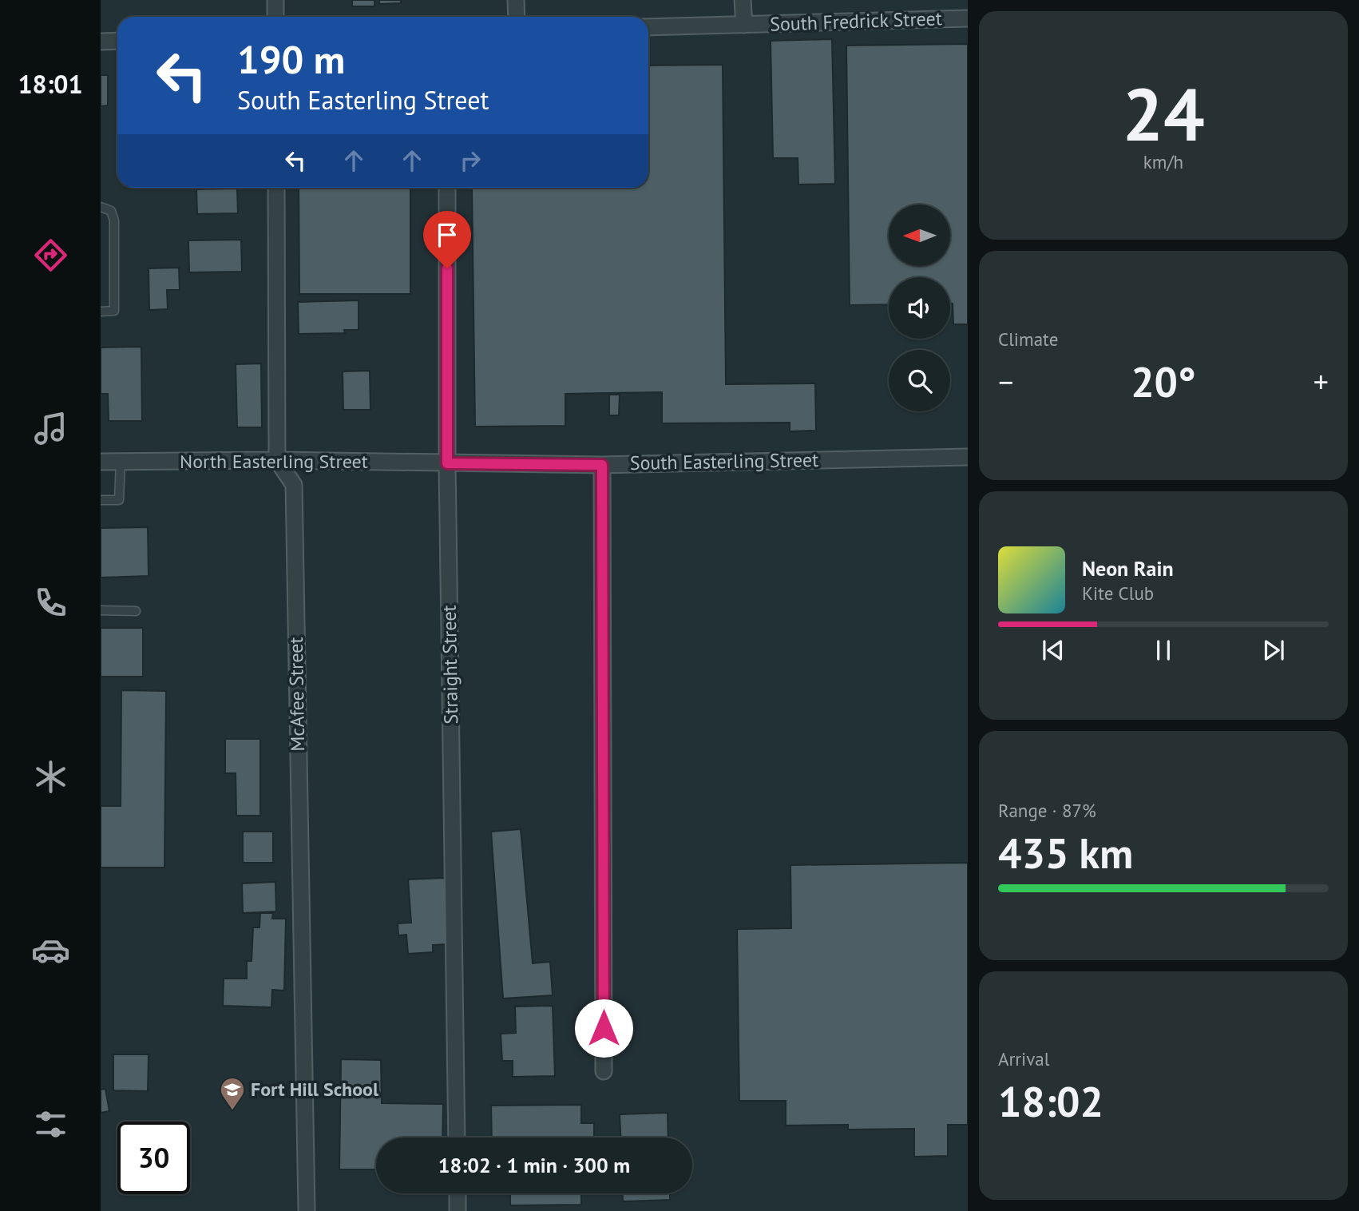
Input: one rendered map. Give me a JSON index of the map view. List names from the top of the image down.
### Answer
{
  "streets": {
    "street": [
      "South Fredrick Street",
      "North Easterling Street",
      "South Easterling Street",
      "Straight Street",
      "McAfee Street"
    ]
  },
  "crossings": [
    ["North Easterling Street", "South Easterling Street"],
    ["North Easterling Street", "Straight Street"],
    ["North Easterling Street", "McAfee Street"],
    ["South Easterling Street", "Straight Street"]
  ],
  "places": {
    "school or university": ["Fort Hill School"]
  },
  "north": "left",
  "page": {
    "tabs": "18:01",
    "tile": [
      ["24", "km/h"],
      "Climate",
      ["Range · 87%", "435 km"],
      ["Arrival", "18:02"]
    ],
    "turn": ["190 m", "South Easterling Street"],
    "heat": ["−", "20°", "+"],
    "song": ["Neon Rain", "Kite Club"],
    "limit": "30",
    "trip": "18:02 · 1 min · 300 m"
  }
}
